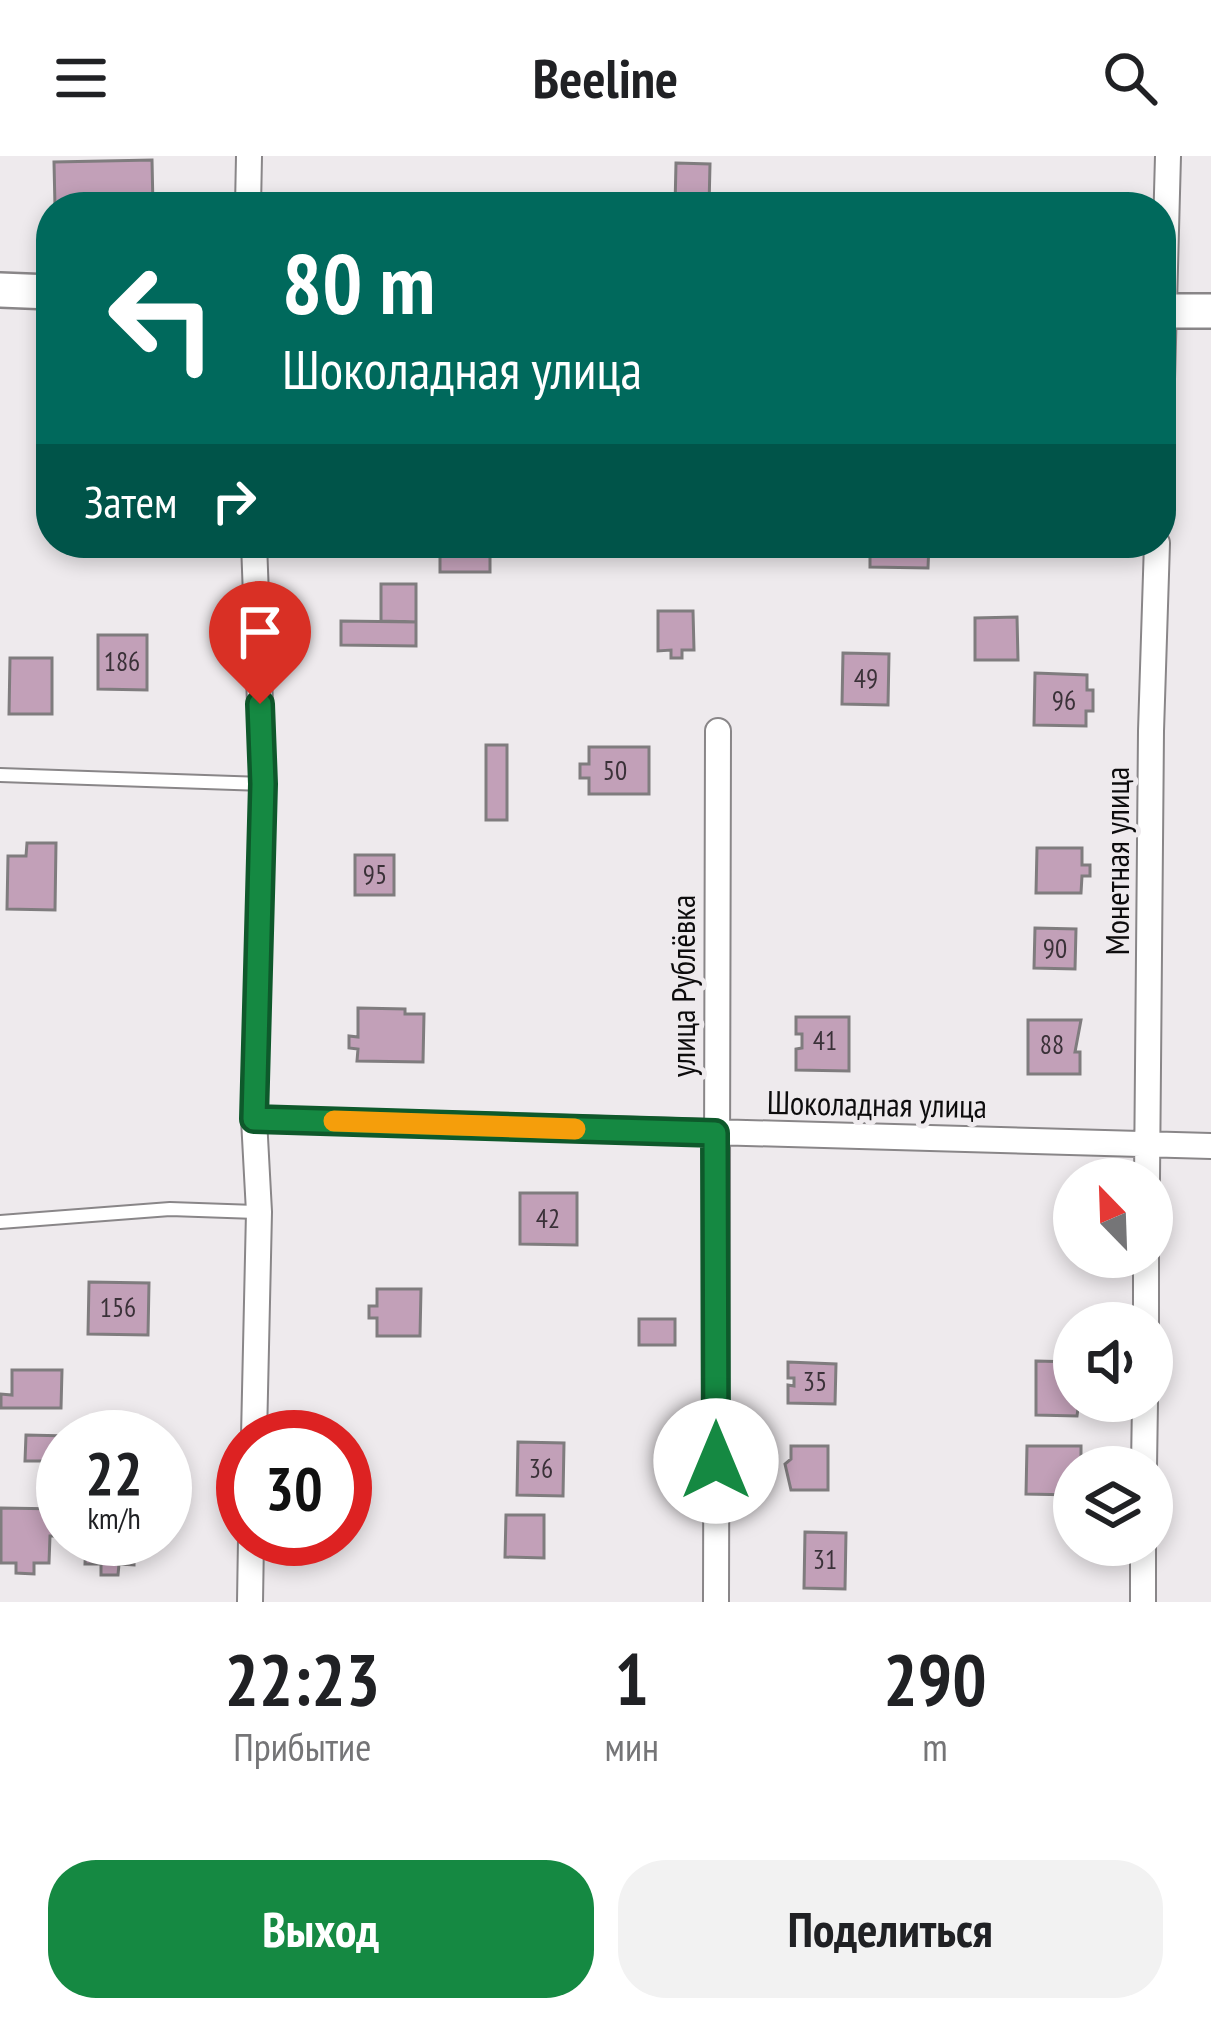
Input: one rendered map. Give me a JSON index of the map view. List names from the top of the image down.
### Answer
{
  "streets": {
    "street": ["Монетная улица", "улица Рублёвка", "Шоколадная улица"]
  },
  "crossings": [
    ["Монетная улица", "Шоколадная улица"],
    ["улица Рублёвка", "Шоколадная улица"]
  ],
  "house_numbers": [
    "186",
    "49",
    "96",
    "50",
    "95",
    "90",
    "41",
    "88",
    "42",
    "156",
    "35",
    "36",
    "31"
  ],
  "north": "top left",
  "page": {
    "header": "Beeline",
    "turn": ["80 m", "Шоколадная улица"],
    "then": "Затем",
    "speed": "22 km/h",
    "limit": "30",
    "eta": [
      "22:23",
      "Прибытие",
      "1",
      "мин",
      "290",
      "m"
    ],
    "buttons": ["Выход", "Поделиться"]
  }
}
